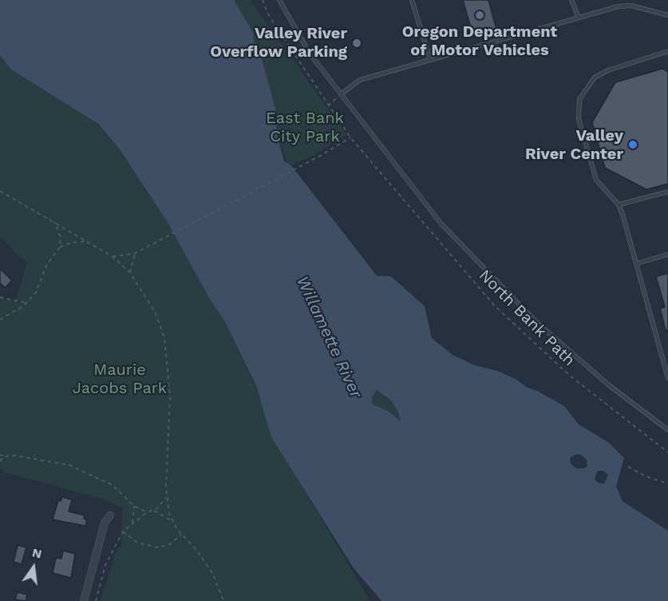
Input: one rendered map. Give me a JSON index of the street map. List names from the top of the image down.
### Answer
{
  "streets": {
    "path": ["North Bank Path"]
  },
  "water": ["Willamette River"],
  "parks": ["East Bank City Park", "Maurie Jacobs Park"],
  "places": ["Oregon Department of Motor Vehicles", "Valley River Overflow Parking", "Valley River Center"],
  "north": "top"
}
